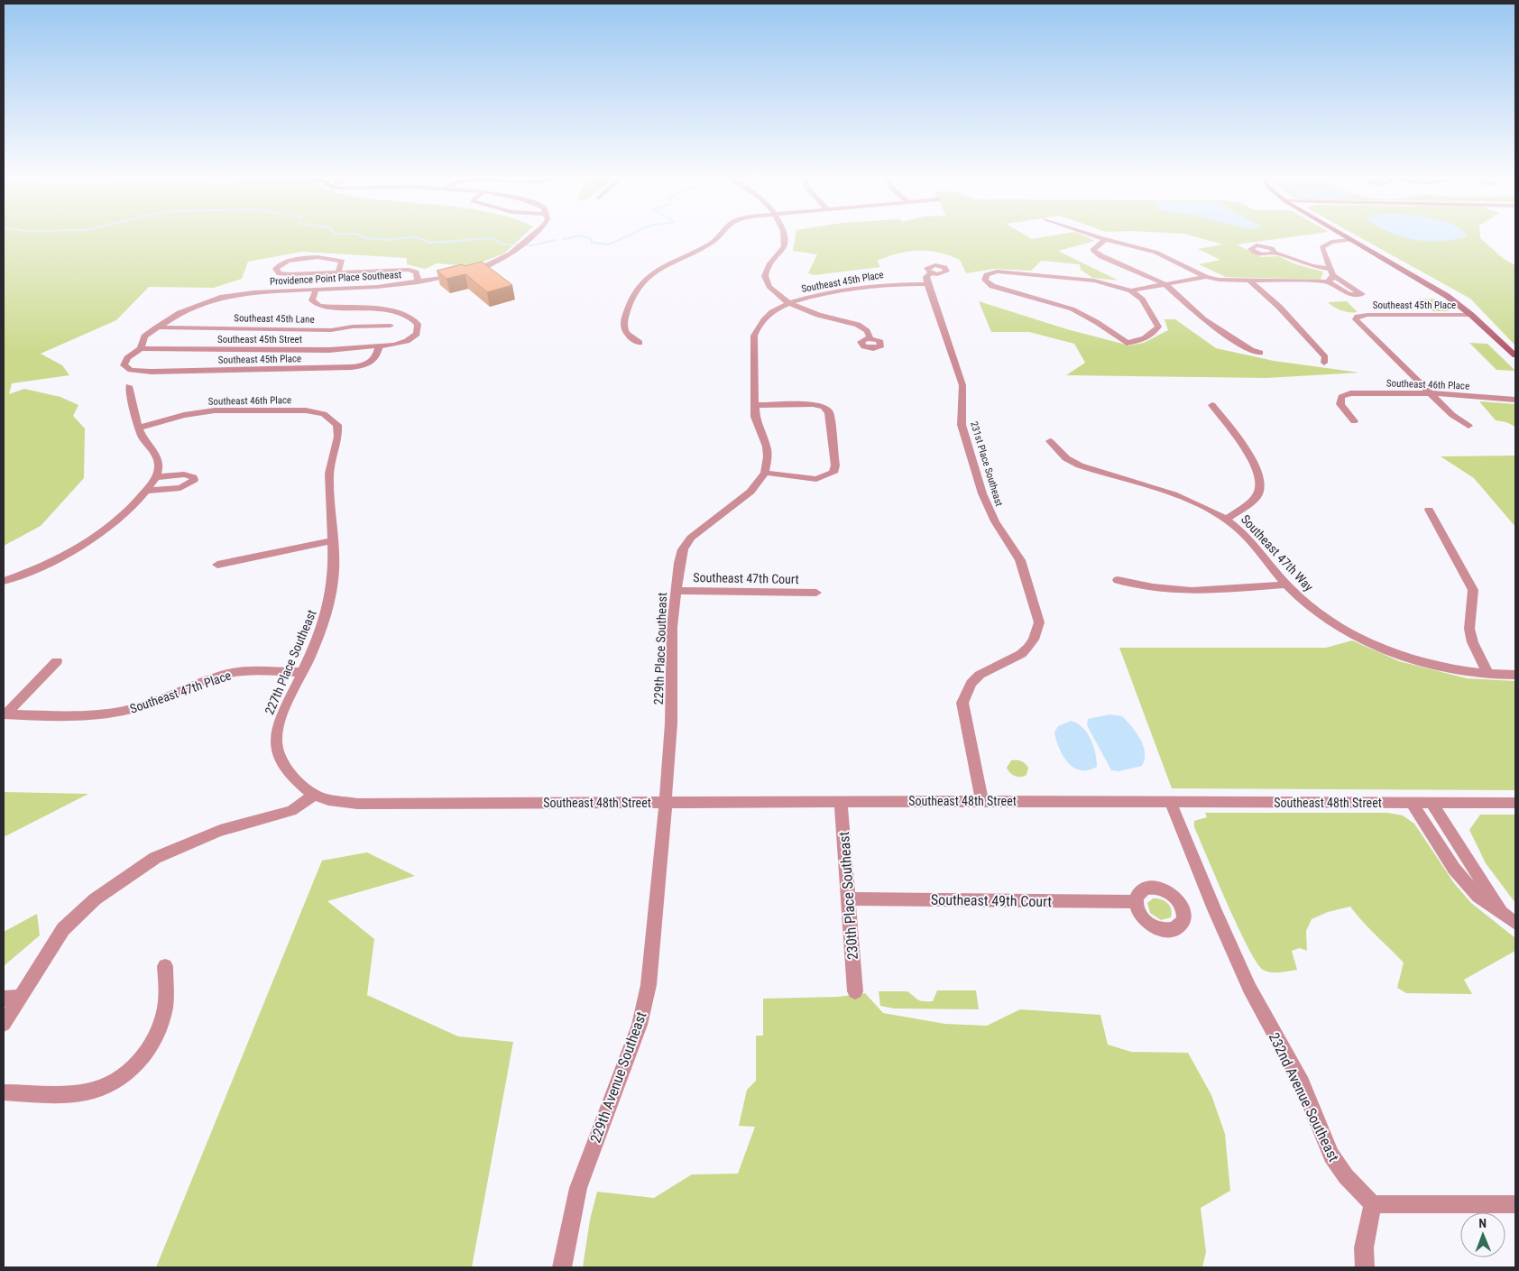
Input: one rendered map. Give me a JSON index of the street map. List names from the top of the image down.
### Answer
{
  "streets": {
    "street": [
      "Providence Point Place Southeast",
      "Southeast 45th Place",
      "Southeast 45th Lane",
      "Southeast 45th Street",
      "Southeast 46th Place",
      "231st Place Southeast",
      "Southeast 47th Way",
      "Southeast 47th Court",
      "229th Place Southeast",
      "227th Place Southeast",
      "Southeast 47th Place",
      "Southeast 48th Street",
      "230th Place Southeast",
      "Southeast 49th Court",
      "229th Avenue Southeast",
      "232nd Avenue Southeast"
    ]
  },
  "crossings": [
    ["Providence Point Place Southeast", "Southeast 45th Place"],
    ["Providence Point Place Southeast", "Southeast 45th Lane"],
    ["Providence Point Place Southeast", "Southeast 45th Street"],
    ["Southeast 45th Place", "Southeast 45th Street"],
    ["Southeast 45th Place", "Southeast 46th Place"],
    ["Southeast 45th Place", "231st Place Southeast"],
    ["Southeast 46th Place", "227th Place Southeast"],
    ["231st Place Southeast", "Southeast 48th Street"],
    ["Southeast 47th Court", "229th Place Southeast"],
    ["229th Place Southeast", "Southeast 48th Street"],
    ["229th Place Southeast", "229th Avenue Southeast"],
    ["227th Place Southeast", "Southeast 47th Place"],
    ["227th Place Southeast", "Southeast 48th Street"],
    ["Southeast 48th Street", "230th Place Southeast"],
    ["Southeast 48th Street", "229th Avenue Southeast"],
    ["Southeast 48th Street", "232nd Avenue Southeast"],
    ["230th Place Southeast", "Southeast 49th Court"]
  ],
  "north": "top"
}
